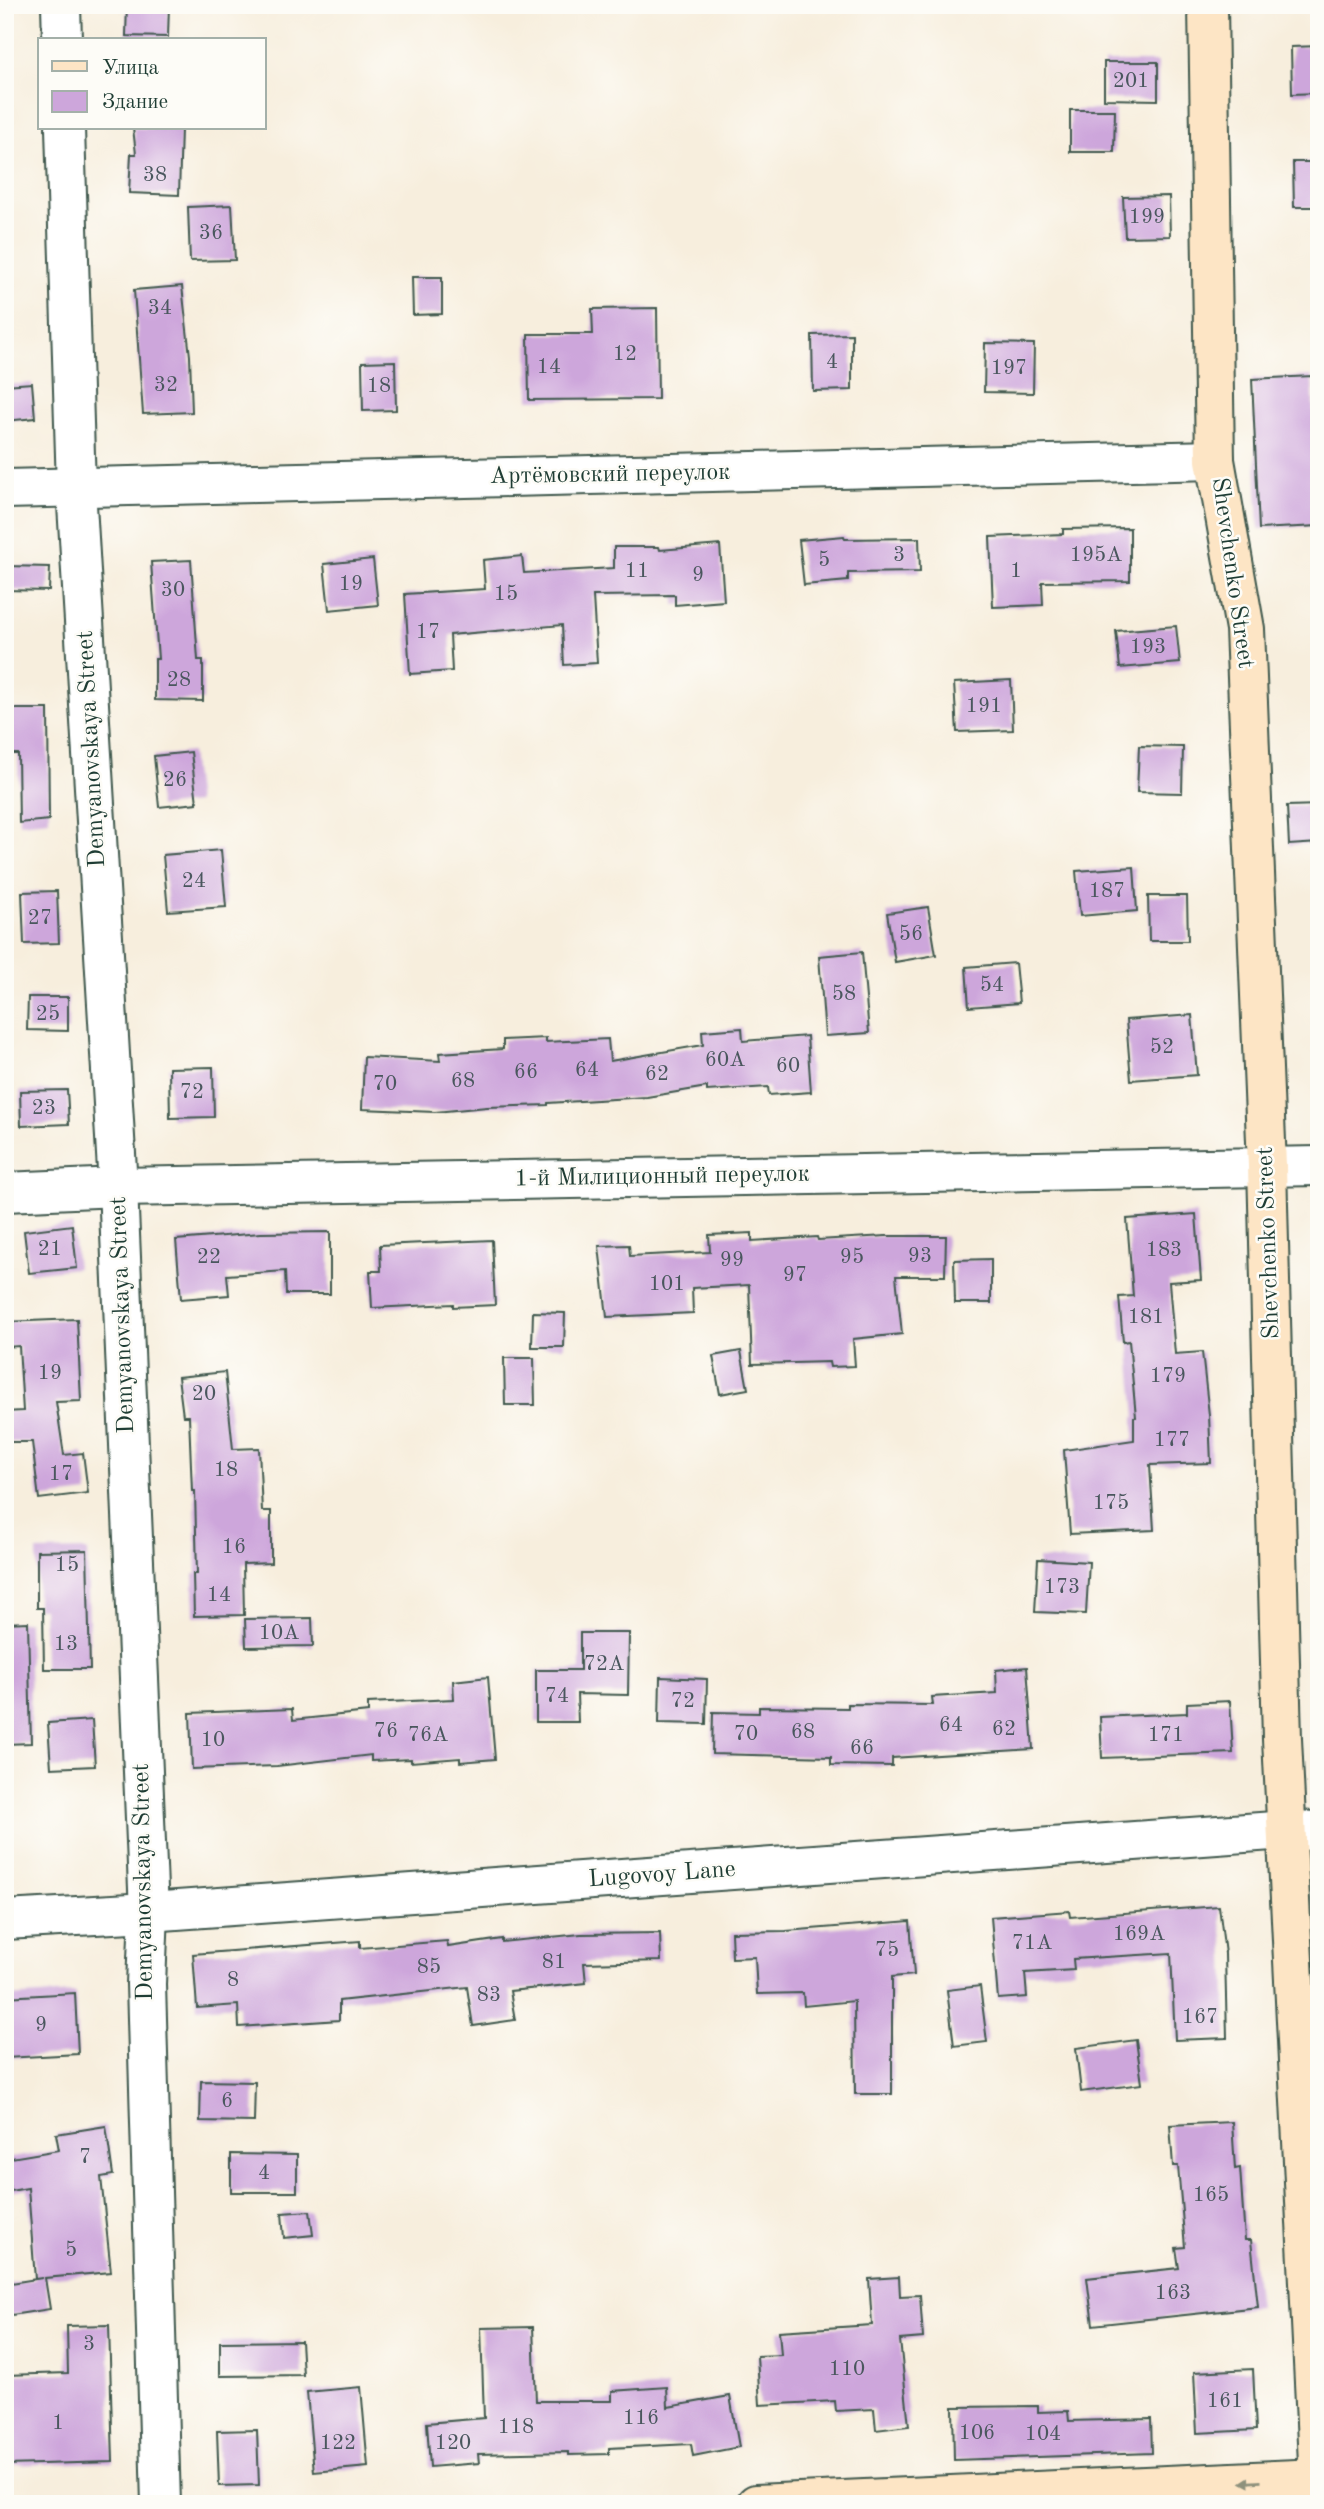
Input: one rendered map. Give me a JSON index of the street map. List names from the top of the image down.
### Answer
{
  "streets": {
    "street": [
      "Артёмовский переулок",
      "Shevchenko Street",
      "Demyanovskaya Street",
      "1-й Милиционный переулок",
      "Lugovoy Lane"
    ]
  },
  "crossings": [
    ["Артёмовский переулок", "Shevchenko Street"],
    ["Артёмовский переулок", "Demyanovskaya Street"],
    ["Shevchenko Street", "1-й Милиционный переулок"],
    ["Shevchenko Street", "Lugovoy Lane"],
    ["Demyanovskaya Street", "1-й Милиционный переулок"],
    ["Demyanovskaya Street", "Lugovoy Lane"]
  ],
  "house_numbers": [
    "201",
    "38",
    "199",
    "36",
    "34",
    "12",
    "4",
    "14",
    "197",
    "32",
    "18",
    "3",
    "195А",
    "5",
    "11",
    "1",
    "9",
    "19",
    "30",
    "15",
    "17",
    "193",
    "28",
    "191",
    "26",
    "24",
    "187",
    "27",
    "56",
    "54",
    "58",
    "25",
    "52",
    "60А",
    "60",
    "64",
    "66",
    "62",
    "68",
    "70",
    "72",
    "23",
    "21",
    "183",
    "93",
    "22",
    "95",
    "99",
    "97",
    "101",
    "181",
    "19",
    "179",
    "20",
    "177",
    "18",
    "17",
    "175",
    "16",
    "15",
    "173",
    "14",
    "10А",
    "13",
    "72А",
    "74",
    "72",
    "64",
    "62",
    "76",
    "68",
    "70",
    "76А",
    "171",
    "10",
    "66",
    "169А",
    "71А",
    "75",
    "81",
    "85",
    "8",
    "83",
    "167",
    "9",
    "6",
    "7",
    "4",
    "165",
    "5",
    "163",
    "3",
    "110",
    "161",
    "116",
    "1",
    "118",
    "106",
    "104",
    "122",
    "120"
  ],
  "legend": ["Улица", "Здание"]
}
